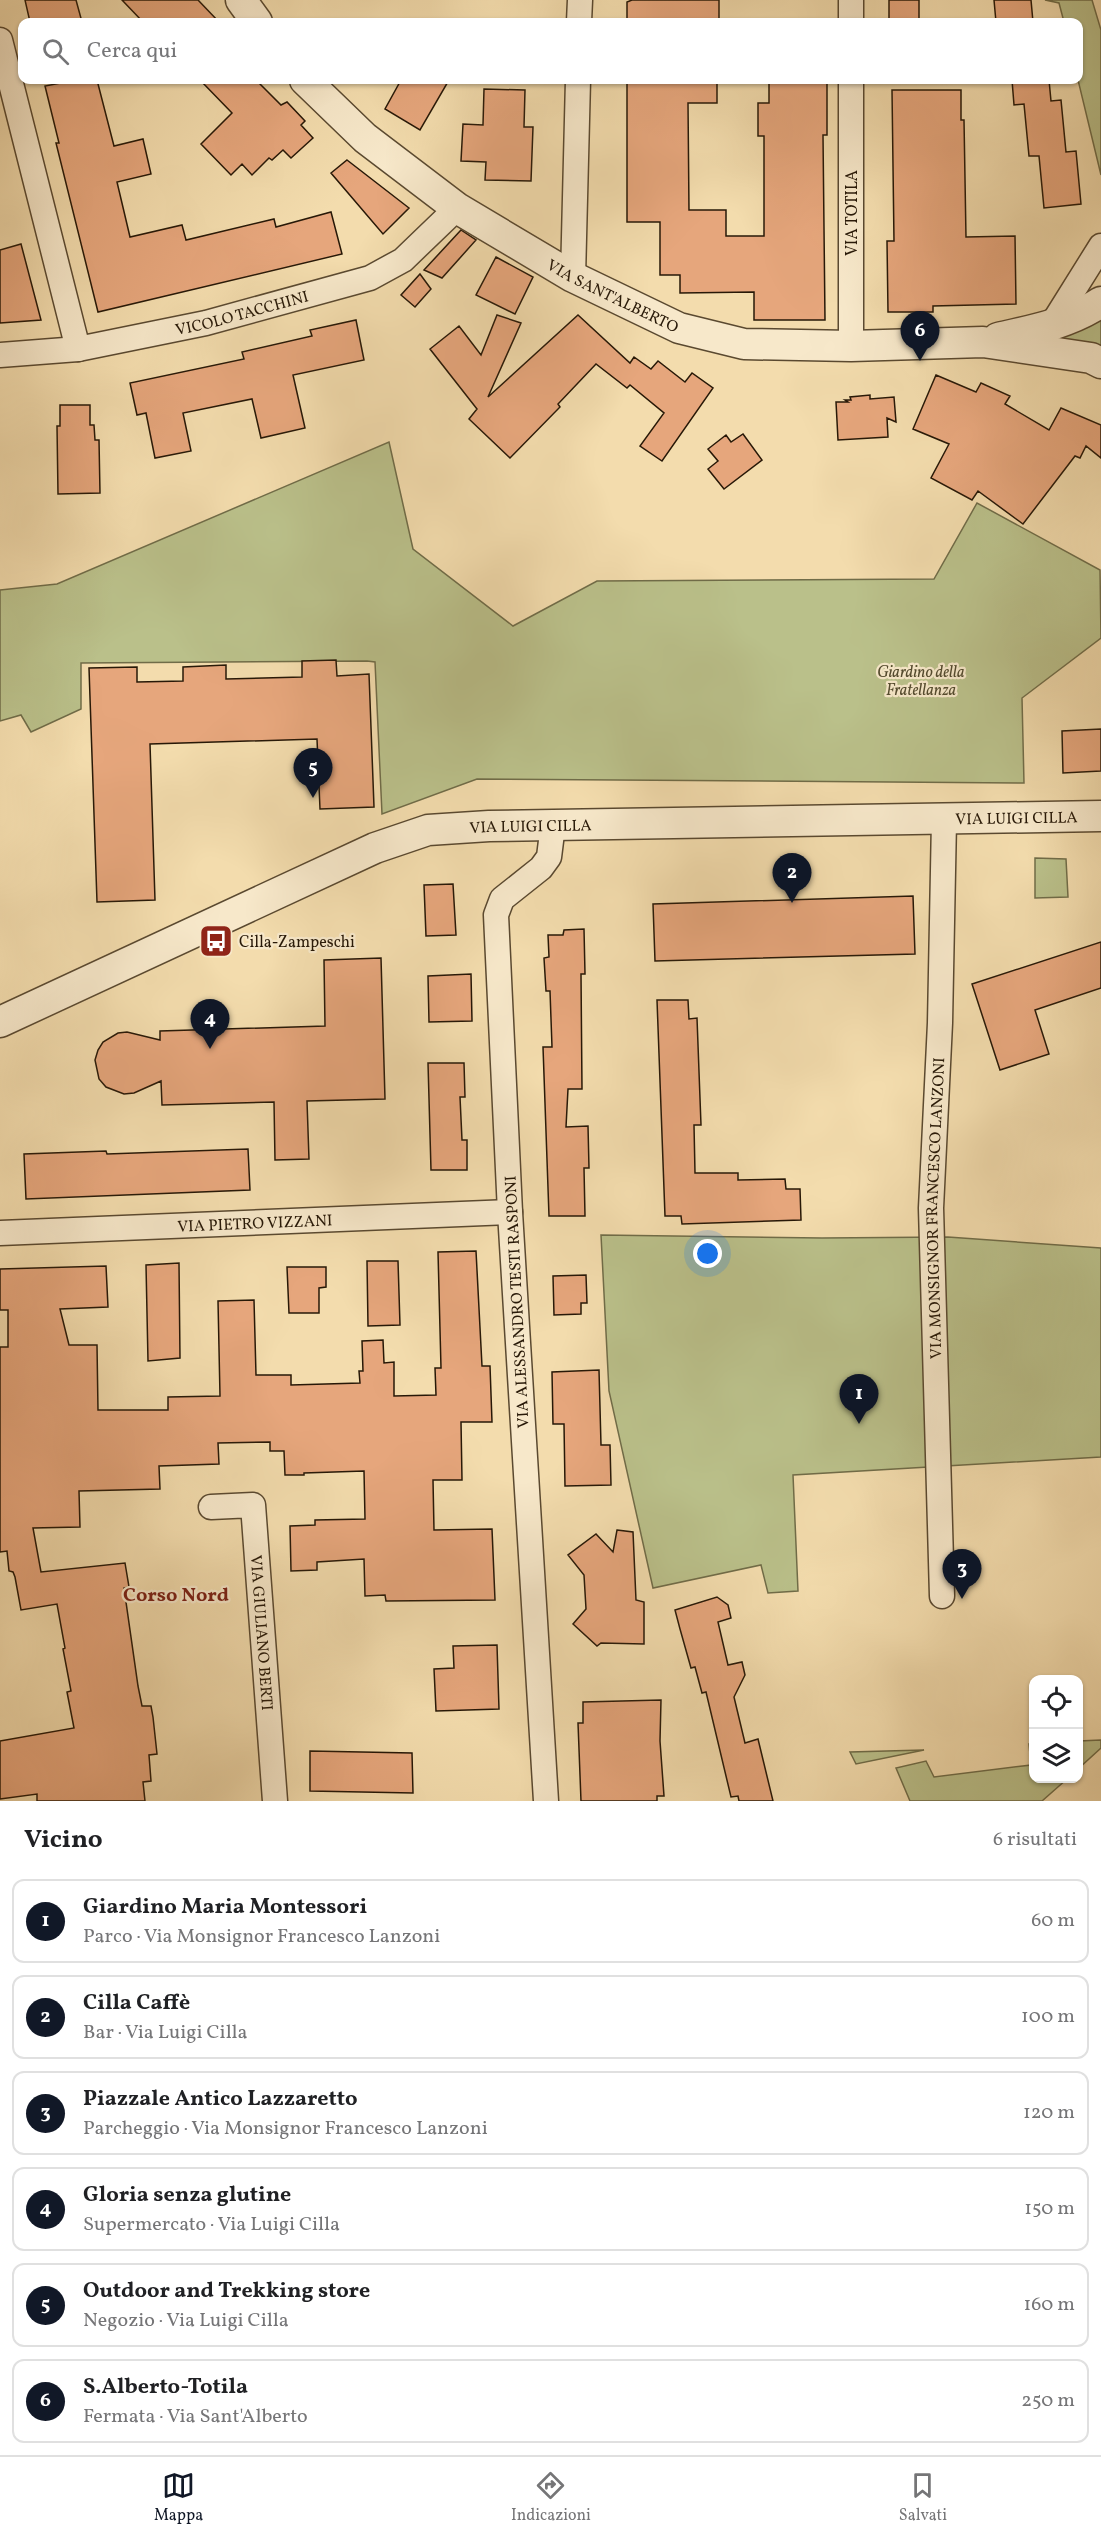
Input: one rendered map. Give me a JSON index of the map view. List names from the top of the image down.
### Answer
{
  "streets": {
    "street": [
      "VIA TOTILA",
      "VIA SANT'ALBERTO",
      "VICOLO TACCHINI",
      "VIA LUIGI CILLA",
      "VIA MONSIGNOR FRANCESCO LANZONI",
      "VIA PIETRO VIZZANI",
      "VIA ALESSANDRO TESTI RASPONI",
      "VIA GIULIANO BERTI"
    ]
  },
  "crossings": [
    ["VIA TOTILA", "VIA SANT'ALBERTO"],
    ["VIA SANT'ALBERTO", "VICOLO TACCHINI"],
    ["VIA LUIGI CILLA", "VIA MONSIGNOR FRANCESCO LANZONI"],
    ["VIA LUIGI CILLA", "VIA ALESSANDRO TESTI RASPONI"],
    ["VIA PIETRO VIZZANI", "VIA ALESSANDRO TESTI RASPONI"]
  ],
  "districts": ["Corso Nord"],
  "parks": ["Giardino della Fratellanza"],
  "places": {
    "bus stop": ["Cilla-Zampeschi"]
  },
  "page": {
    "search": "Cerca qui",
    "pins": [
      "6",
      "5",
      "2",
      "4",
      "1",
      "3"
    ],
    "heading": ["Vicino", "6 risultati"],
    "list": [
      {
        "mark": "1",
        "name": "Giardino Maria Montessori",
        "note": "Parco · Via Monsignor Francesco Lanzoni",
        "value": "60 m"
      },
      {
        "mark": "2",
        "name": "Cilla Caffè",
        "note": "Bar · Via Luigi Cilla",
        "value": "100 m"
      },
      {
        "mark": "3",
        "name": "Piazzale Antico Lazzaretto",
        "note": "Parcheggio · Via Monsignor Francesco Lanzoni",
        "value": "120 m"
      },
      {
        "mark": "4",
        "name": "Gloria senza glutine",
        "note": "Supermercato · Via Luigi Cilla",
        "value": "150 m"
      },
      {
        "mark": "5",
        "name": "Outdoor and Trekking store",
        "note": "Negozio · Via Luigi Cilla",
        "value": "160 m"
      },
      {
        "mark": "6",
        "name": "S.Alberto-Totila",
        "note": "Fermata · Via Sant'Alberto",
        "value": "250 m"
      }
    ],
    "nav": ["Mappa", "Indicazioni", "Salvati"]
  }
}
